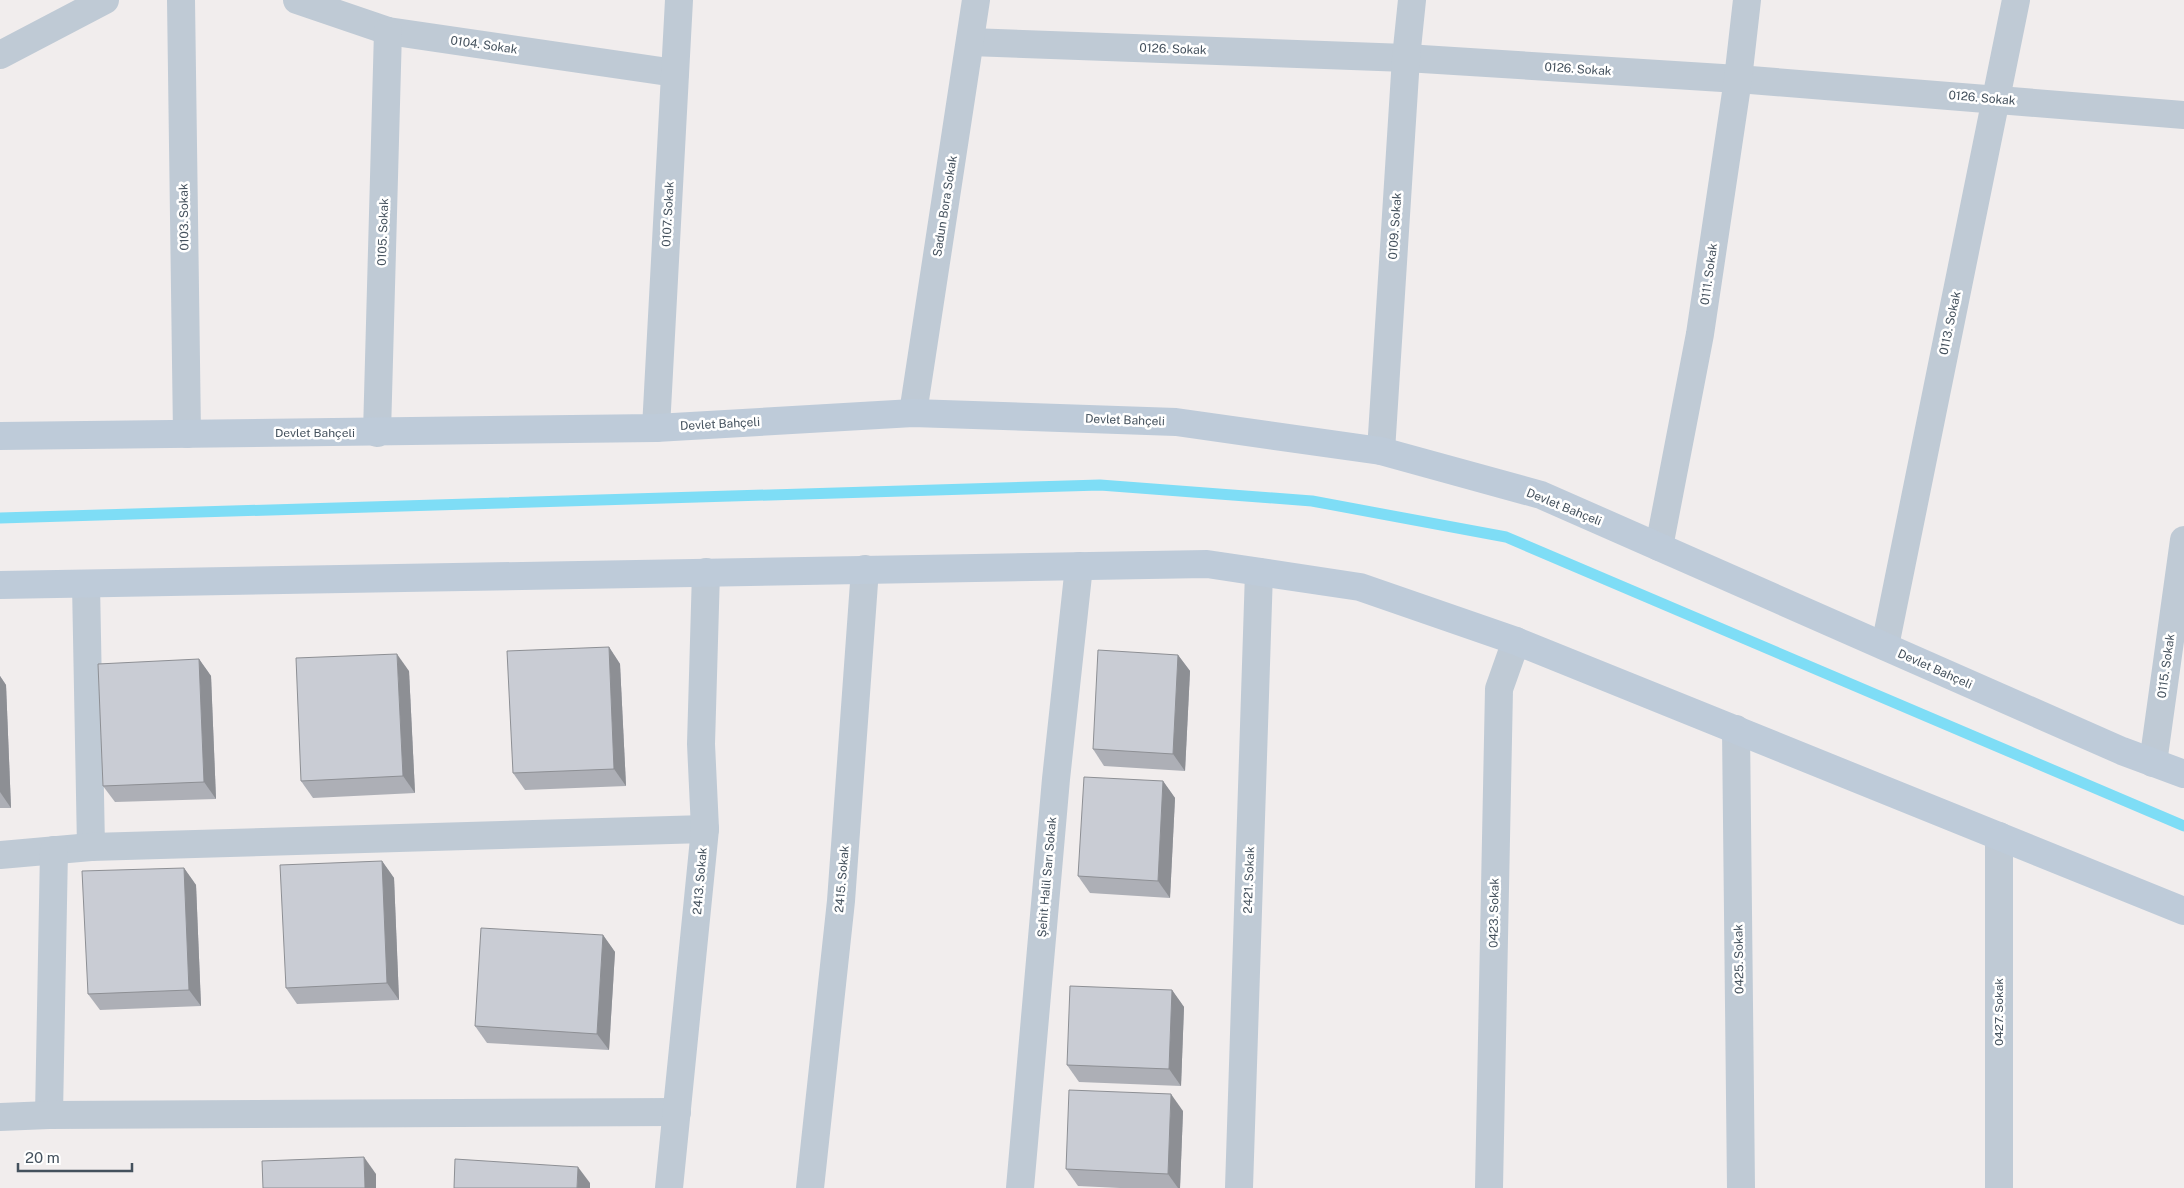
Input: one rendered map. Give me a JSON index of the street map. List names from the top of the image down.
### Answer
{
  "streets": {
    "street": [
      "0104. Sokak",
      "0126. Sokak",
      "Sadun Bora Sokak",
      "0107. Sokak",
      "0103. Sokak",
      "0109. Sokak",
      "0105. Sokak",
      "0111. Sokak",
      "0113. Sokak",
      "Devlet Bahçeli",
      "0115. Sokak",
      "Şehit Halil Sarı Sokak",
      "2415. Sokak",
      "2421. Sokak",
      "2413. Sokak",
      "0423. Sokak",
      "0425. Sokak",
      "0427. Sokak"
    ]
  },
  "crossings": [
    ["0104. Sokak", "0107. Sokak"],
    ["0104. Sokak", "0105. Sokak"],
    ["0126. Sokak", "Sadun Bora Sokak"],
    ["0126. Sokak", "0109. Sokak"],
    ["0126. Sokak", "0111. Sokak"],
    ["0126. Sokak", "0113. Sokak"],
    ["Sadun Bora Sokak", "Devlet Bahçeli"],
    ["0107. Sokak", "Devlet Bahçeli"],
    ["0103. Sokak", "Devlet Bahçeli"],
    ["0109. Sokak", "Devlet Bahçeli"],
    ["0105. Sokak", "Devlet Bahçeli"],
    ["0111. Sokak", "Devlet Bahçeli"],
    ["0113. Sokak", "Devlet Bahçeli"],
    ["Devlet Bahçeli", "0115. Sokak"]
  ],
  "scale_bar": "20 m"
}
